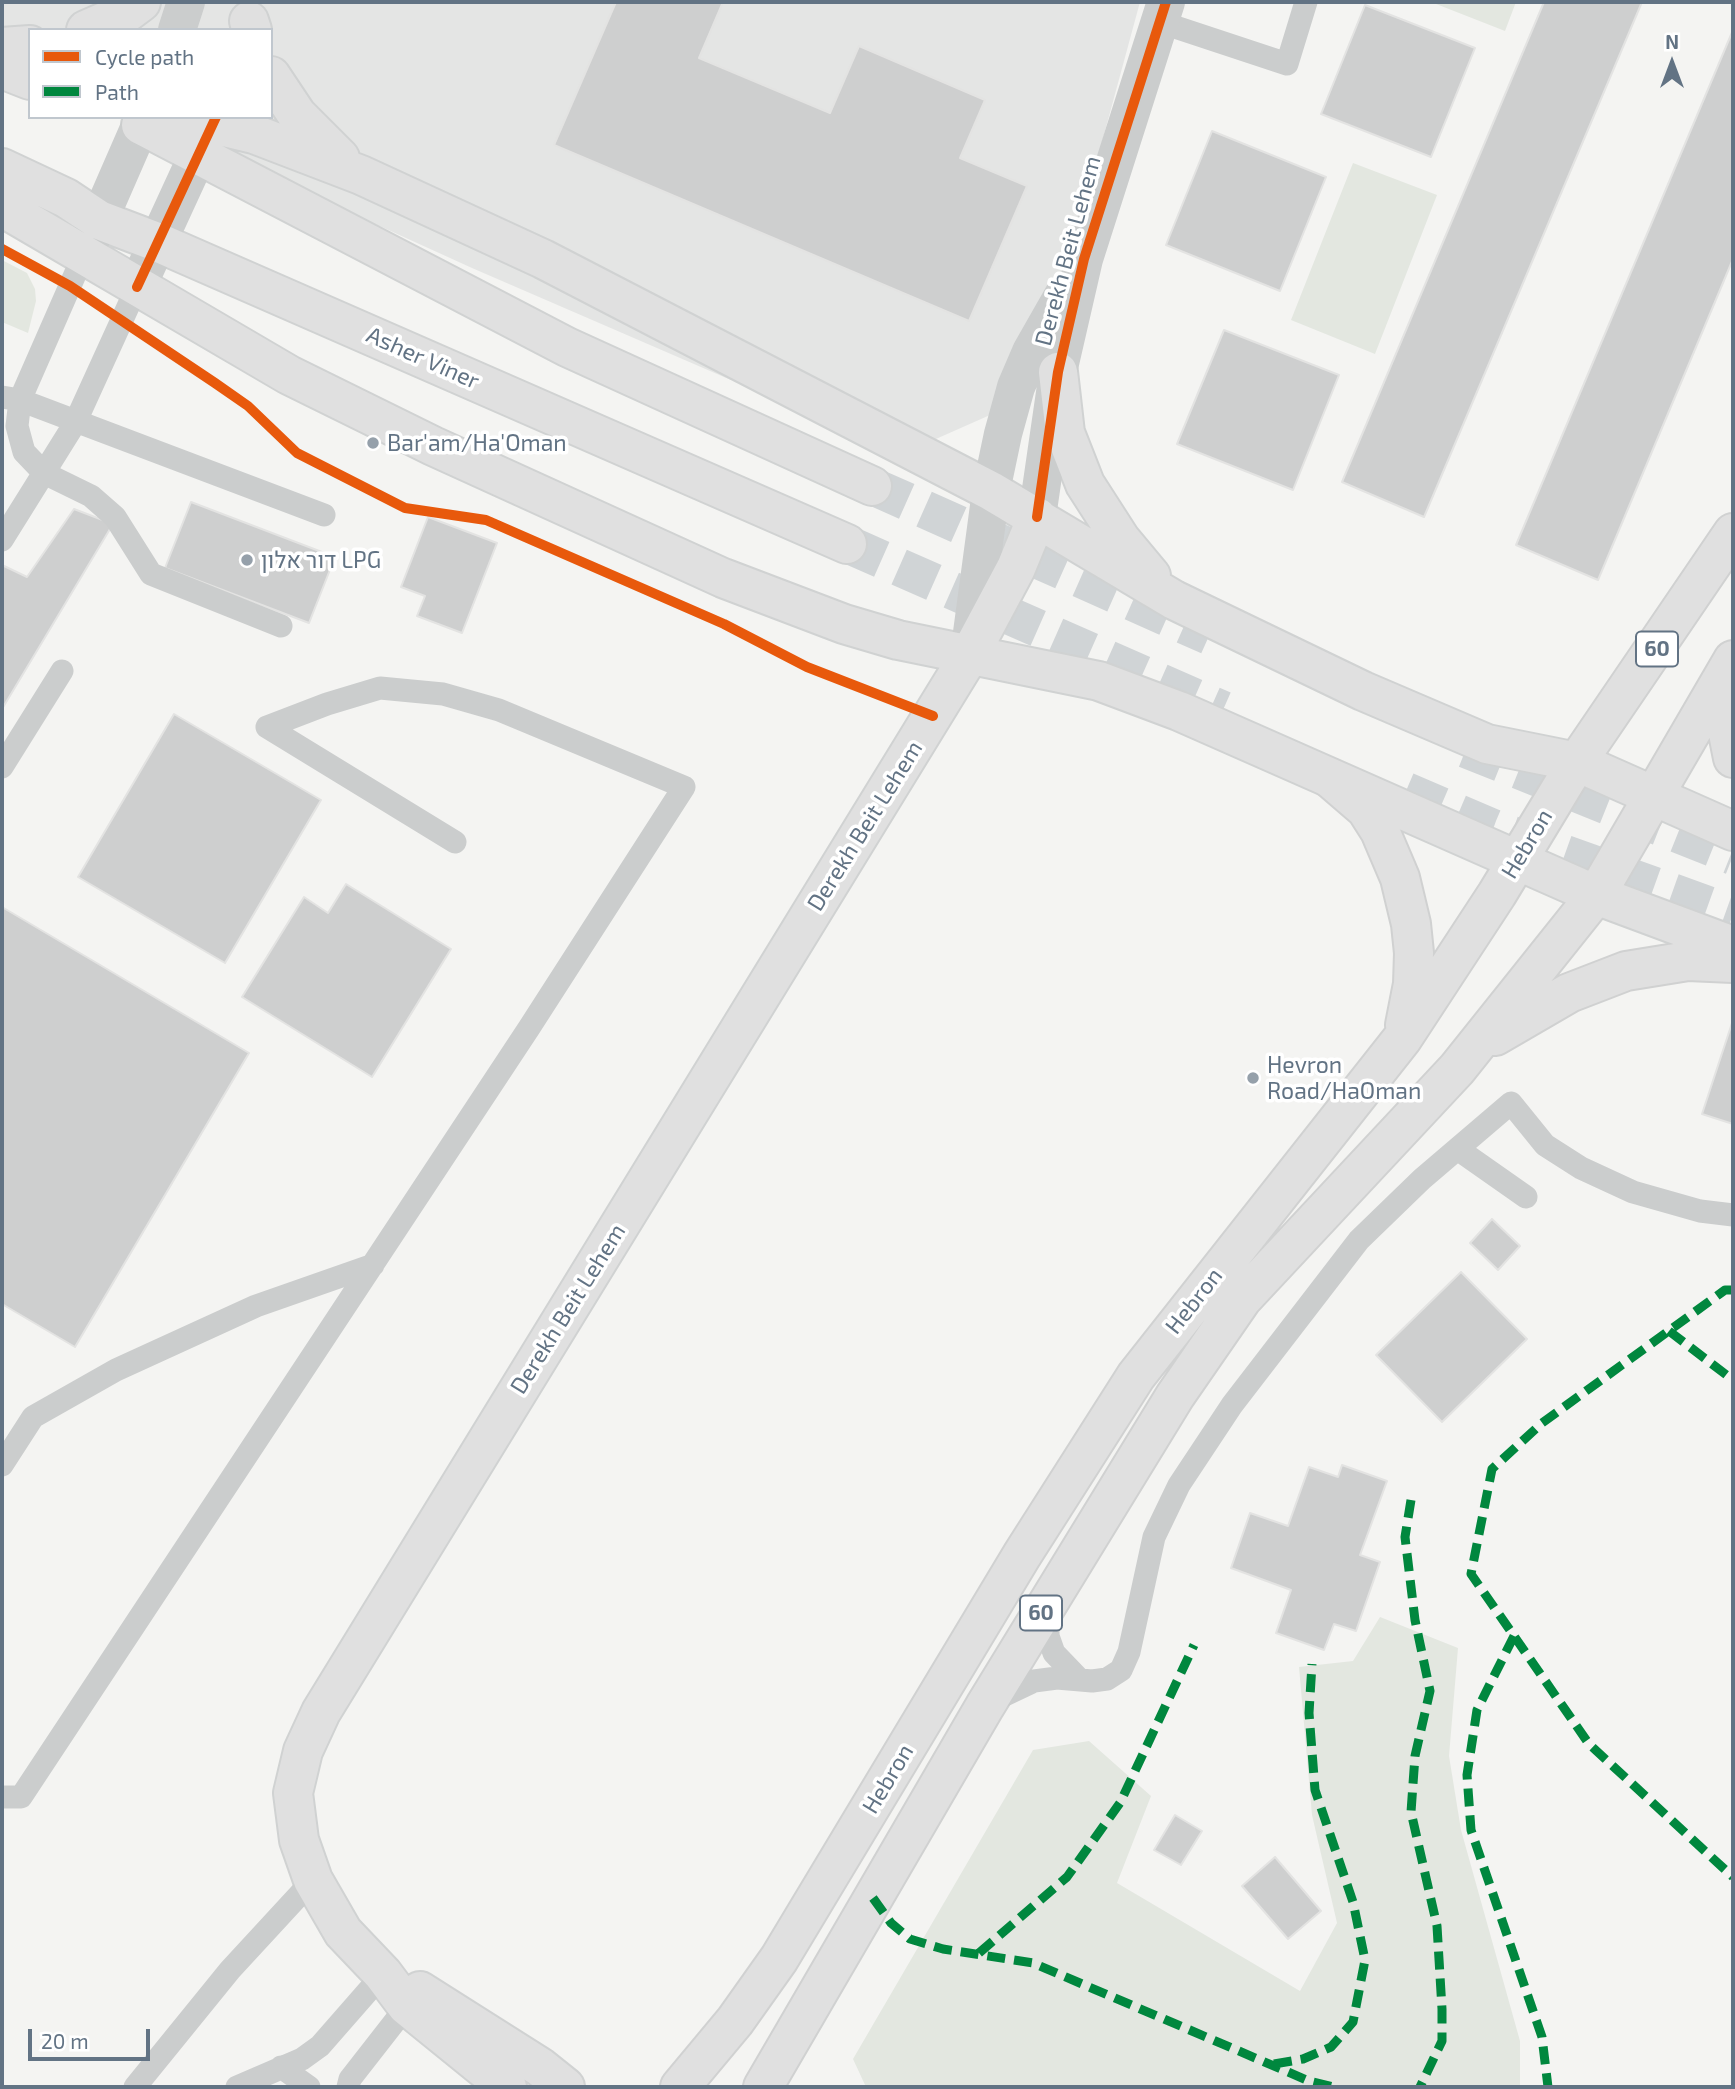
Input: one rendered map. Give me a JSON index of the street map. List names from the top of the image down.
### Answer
{
  "streets": {
    "main road": [
      "Derekh Beit Lehem",
      "Asher Viner",
      "60",
      "Hebron"
    ]
  },
  "places": ["Bar'am/Ha'Oman", "דור אלון LPG", "Hevron Road/HaOman"],
  "legend": ["Cycle path", "Path"],
  "scale_bar": "20 m",
  "north": "top"
}
